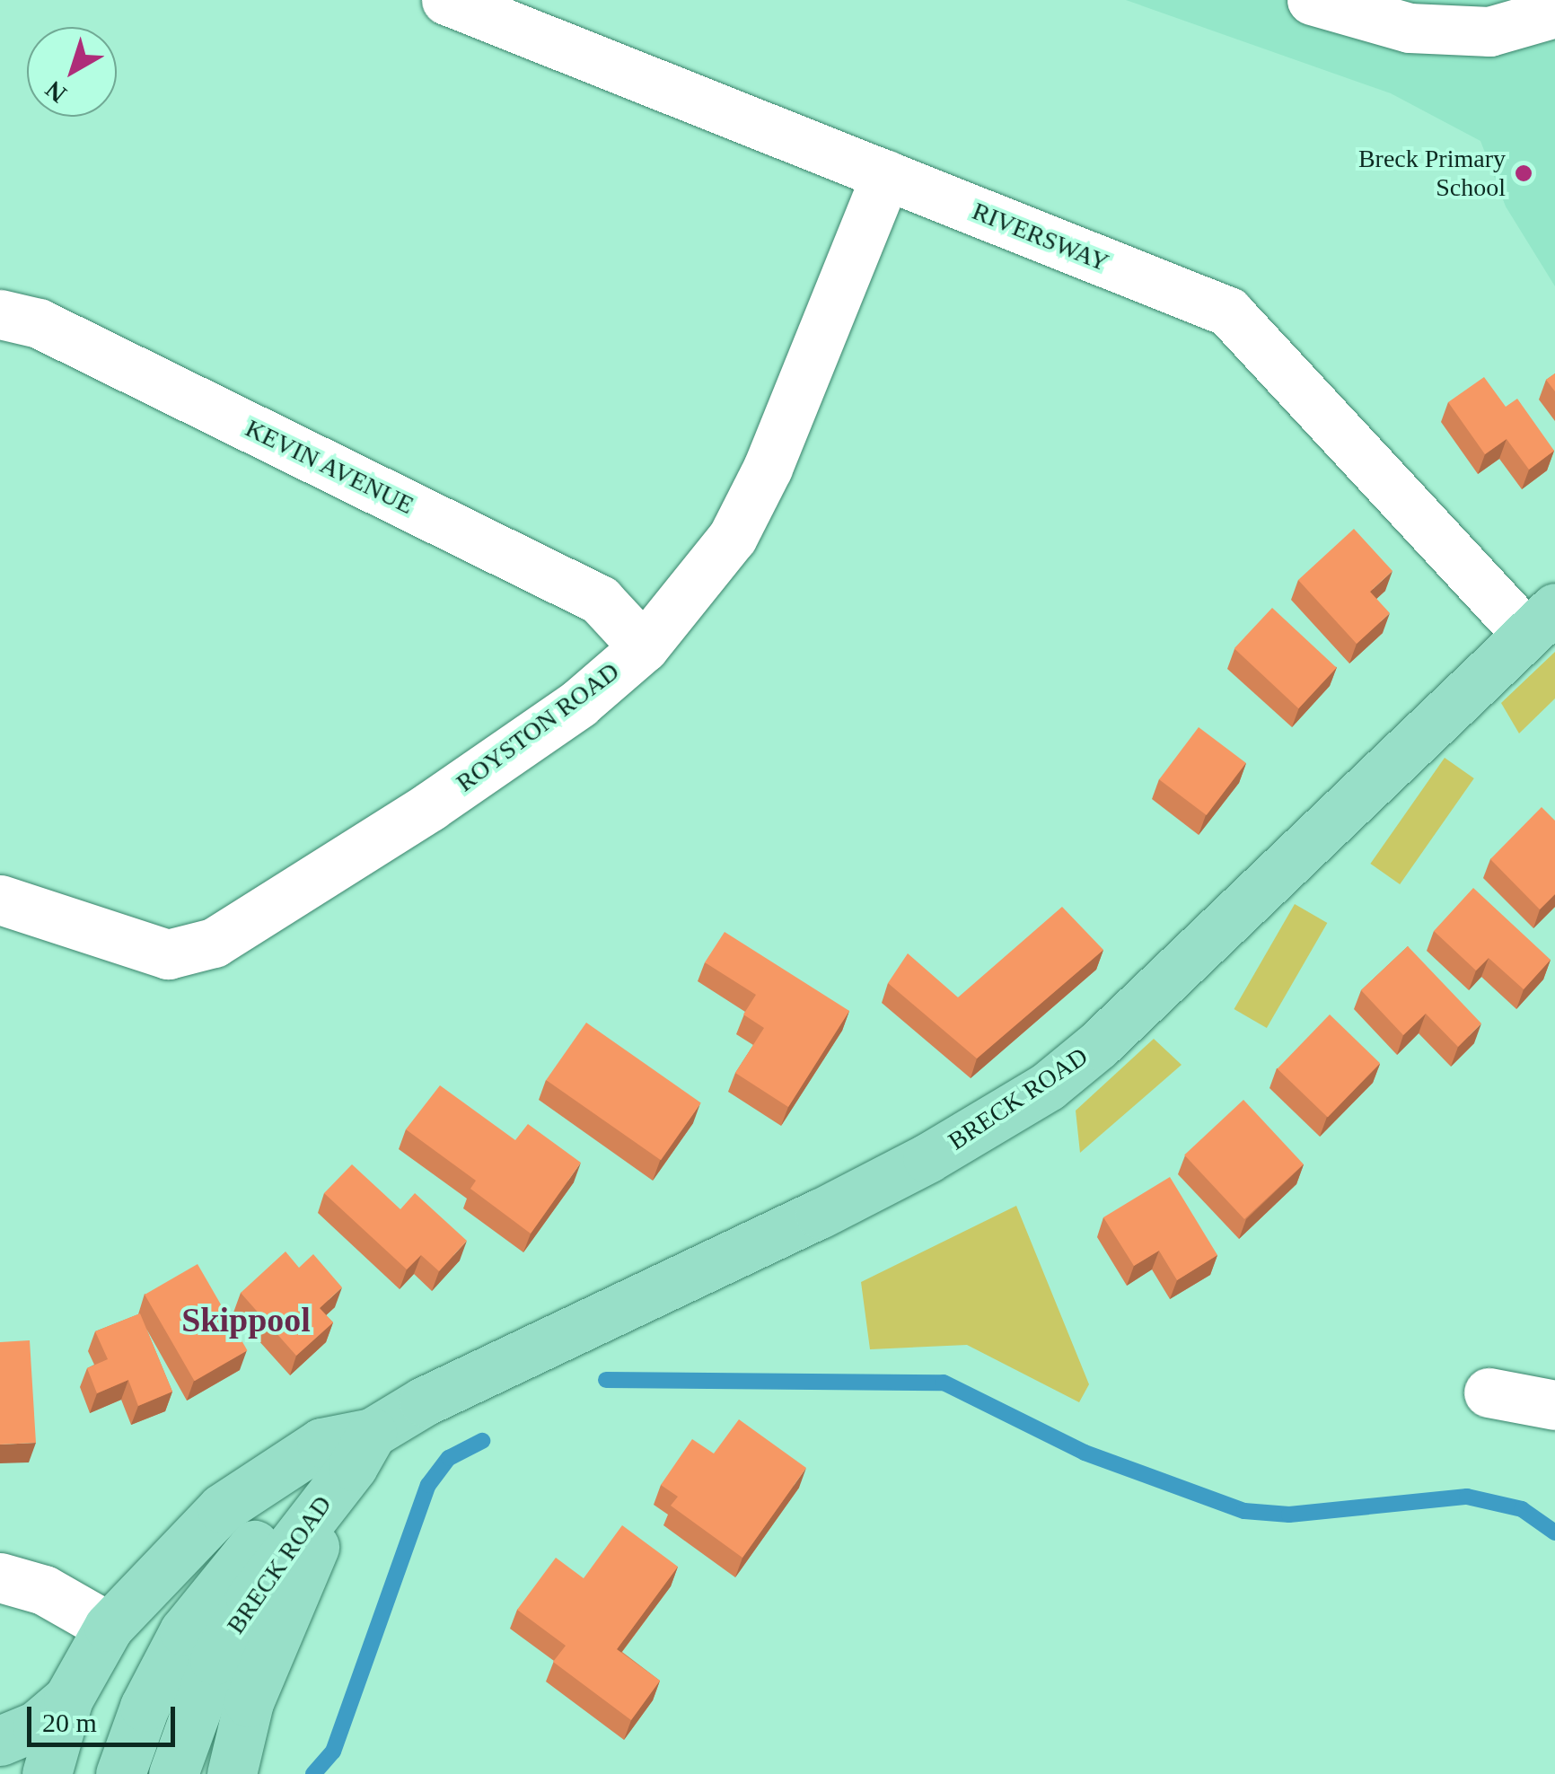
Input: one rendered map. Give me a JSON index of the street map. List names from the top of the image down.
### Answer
{
  "streets": {
    "main road": ["BRECK ROAD"],
    "street": ["RIVERSWAY", "KEVIN AVENUE", "ROYSTON ROAD"]
  },
  "crossings": [
    ["RIVERSWAY", "ROYSTON ROAD"],
    ["RIVERSWAY", "BRECK ROAD"],
    ["KEVIN AVENUE", "ROYSTON ROAD"]
  ],
  "districts": ["Skippool"],
  "places": ["Breck Primary School"],
  "scale_bar": "20 m",
  "north": "bottom left"
}
